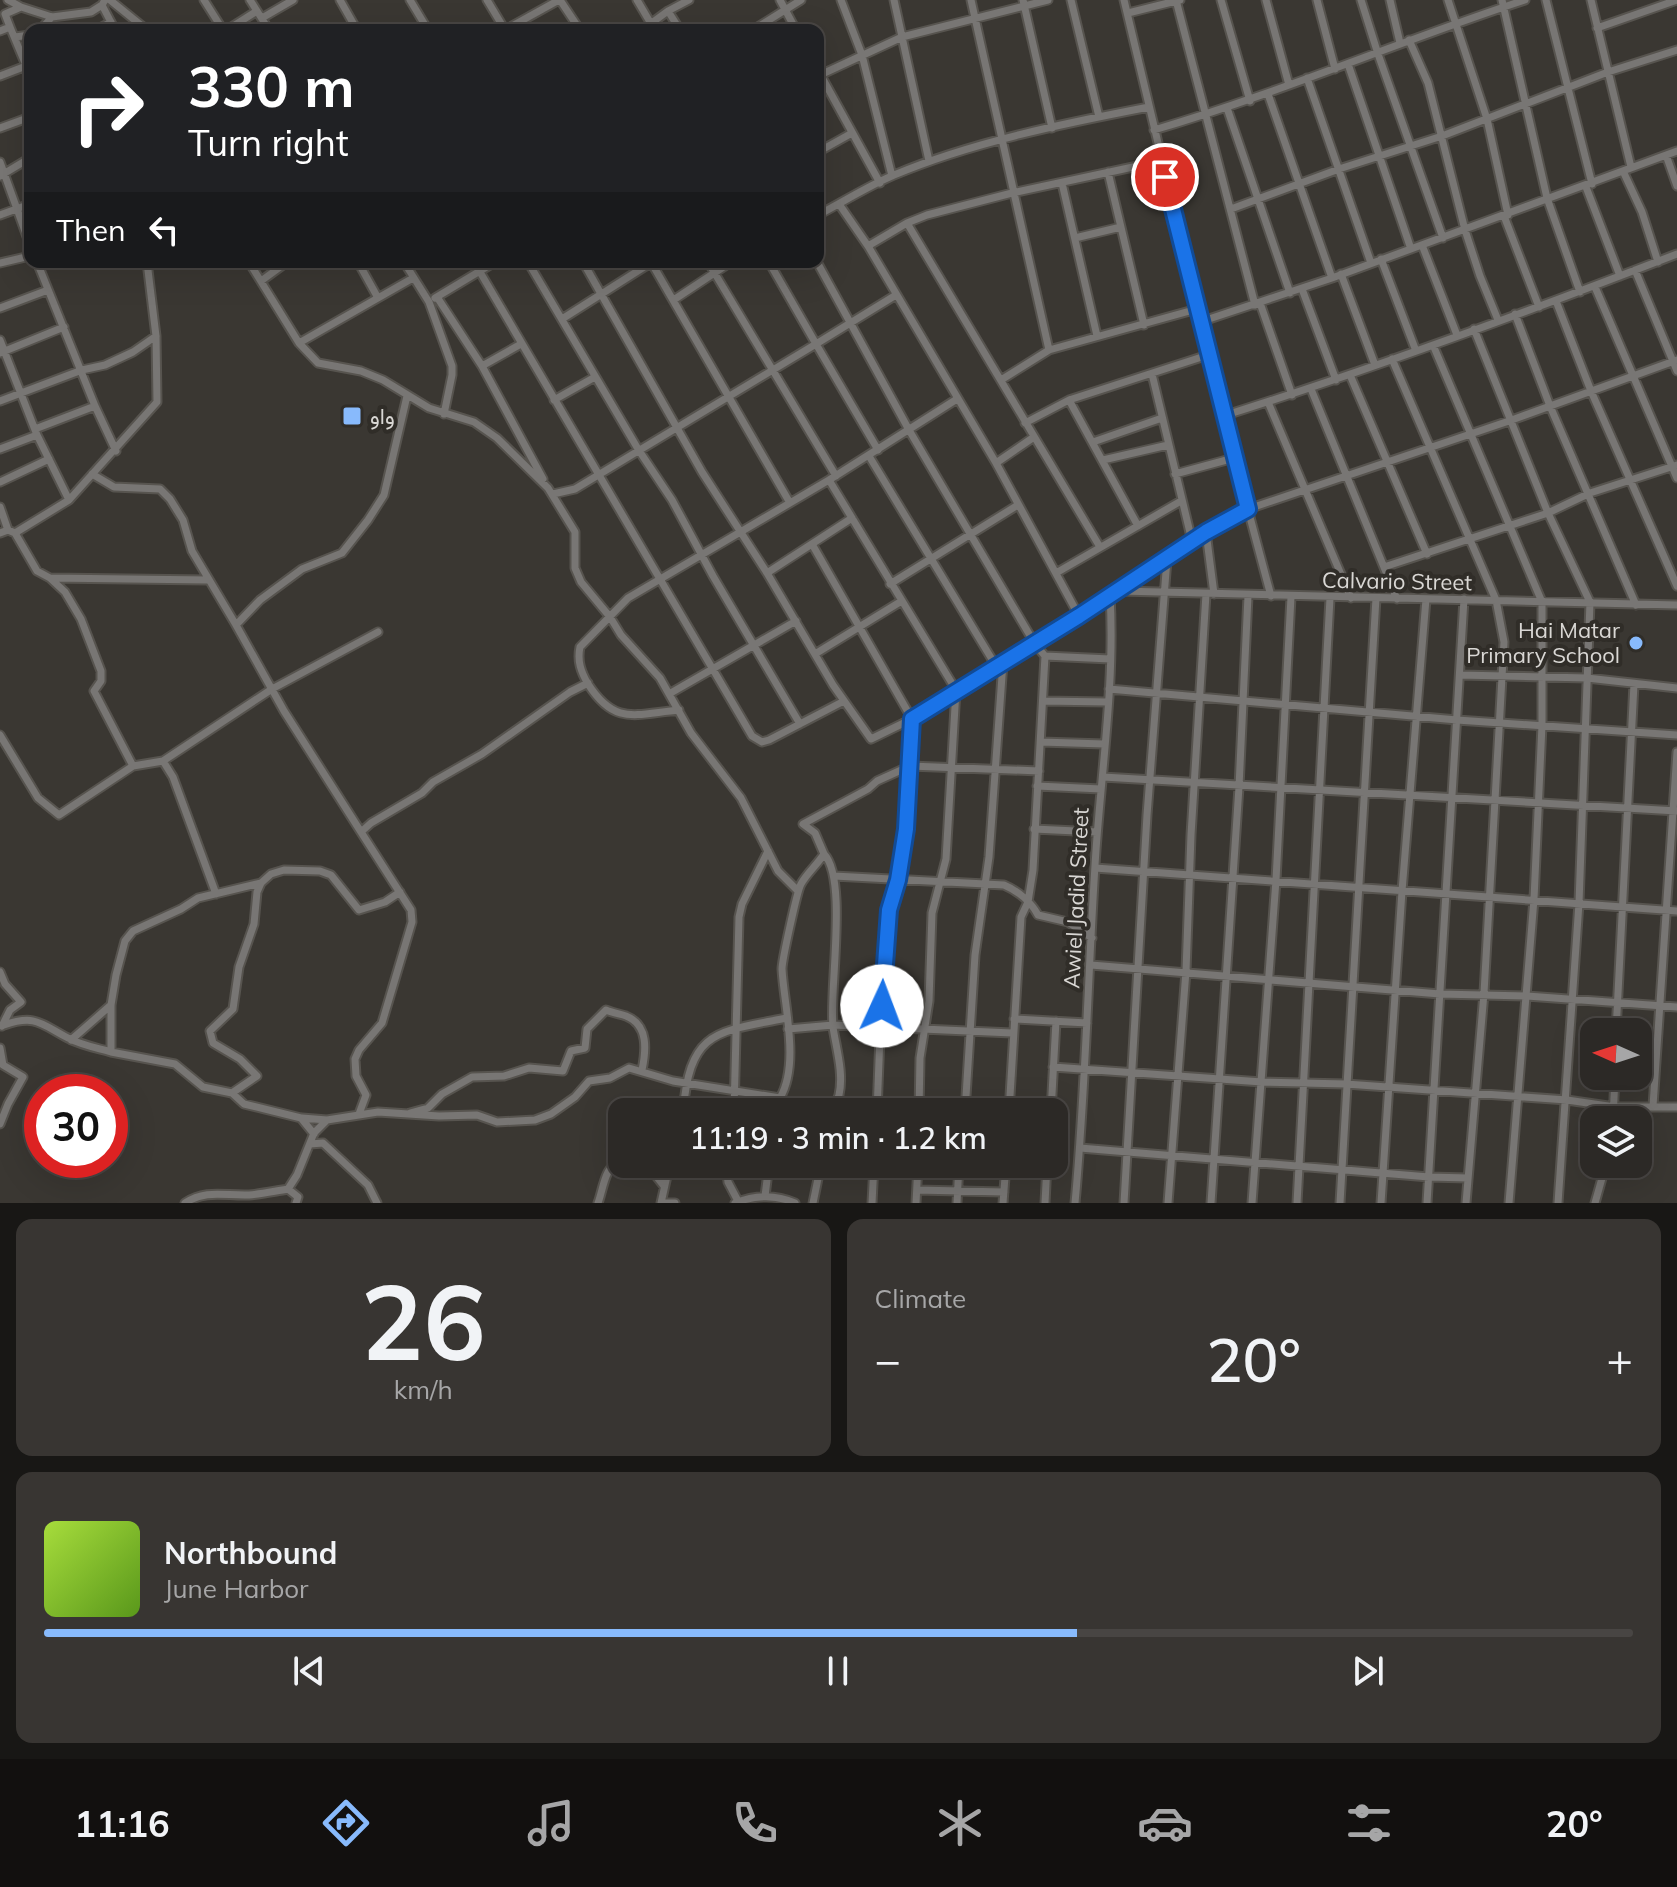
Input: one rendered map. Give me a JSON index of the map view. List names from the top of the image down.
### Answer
{
  "streets": {
    "street": ["Calvario Street", "Awiel Jadid Street"]
  },
  "crossings": [
    ["Calvario Street", "Awiel Jadid Street"]
  ],
  "places": {
    "transit": ["واو"],
    "other": ["Hai Matar Primary School"]
  },
  "north": "left",
  "page": {
    "turn": ["330 m", "Turn right"],
    "then": "Then",
    "limit": "30",
    "trip": "11:19 · 3 min · 1.2 km",
    "tile": [
      ["26", "km/h"],
      "Climate"
    ],
    "heat": ["−", "20°", "+"],
    "song": ["Northbound", "June Harbor"],
    "tabs": ["11:16", "20°"]
  }
}
